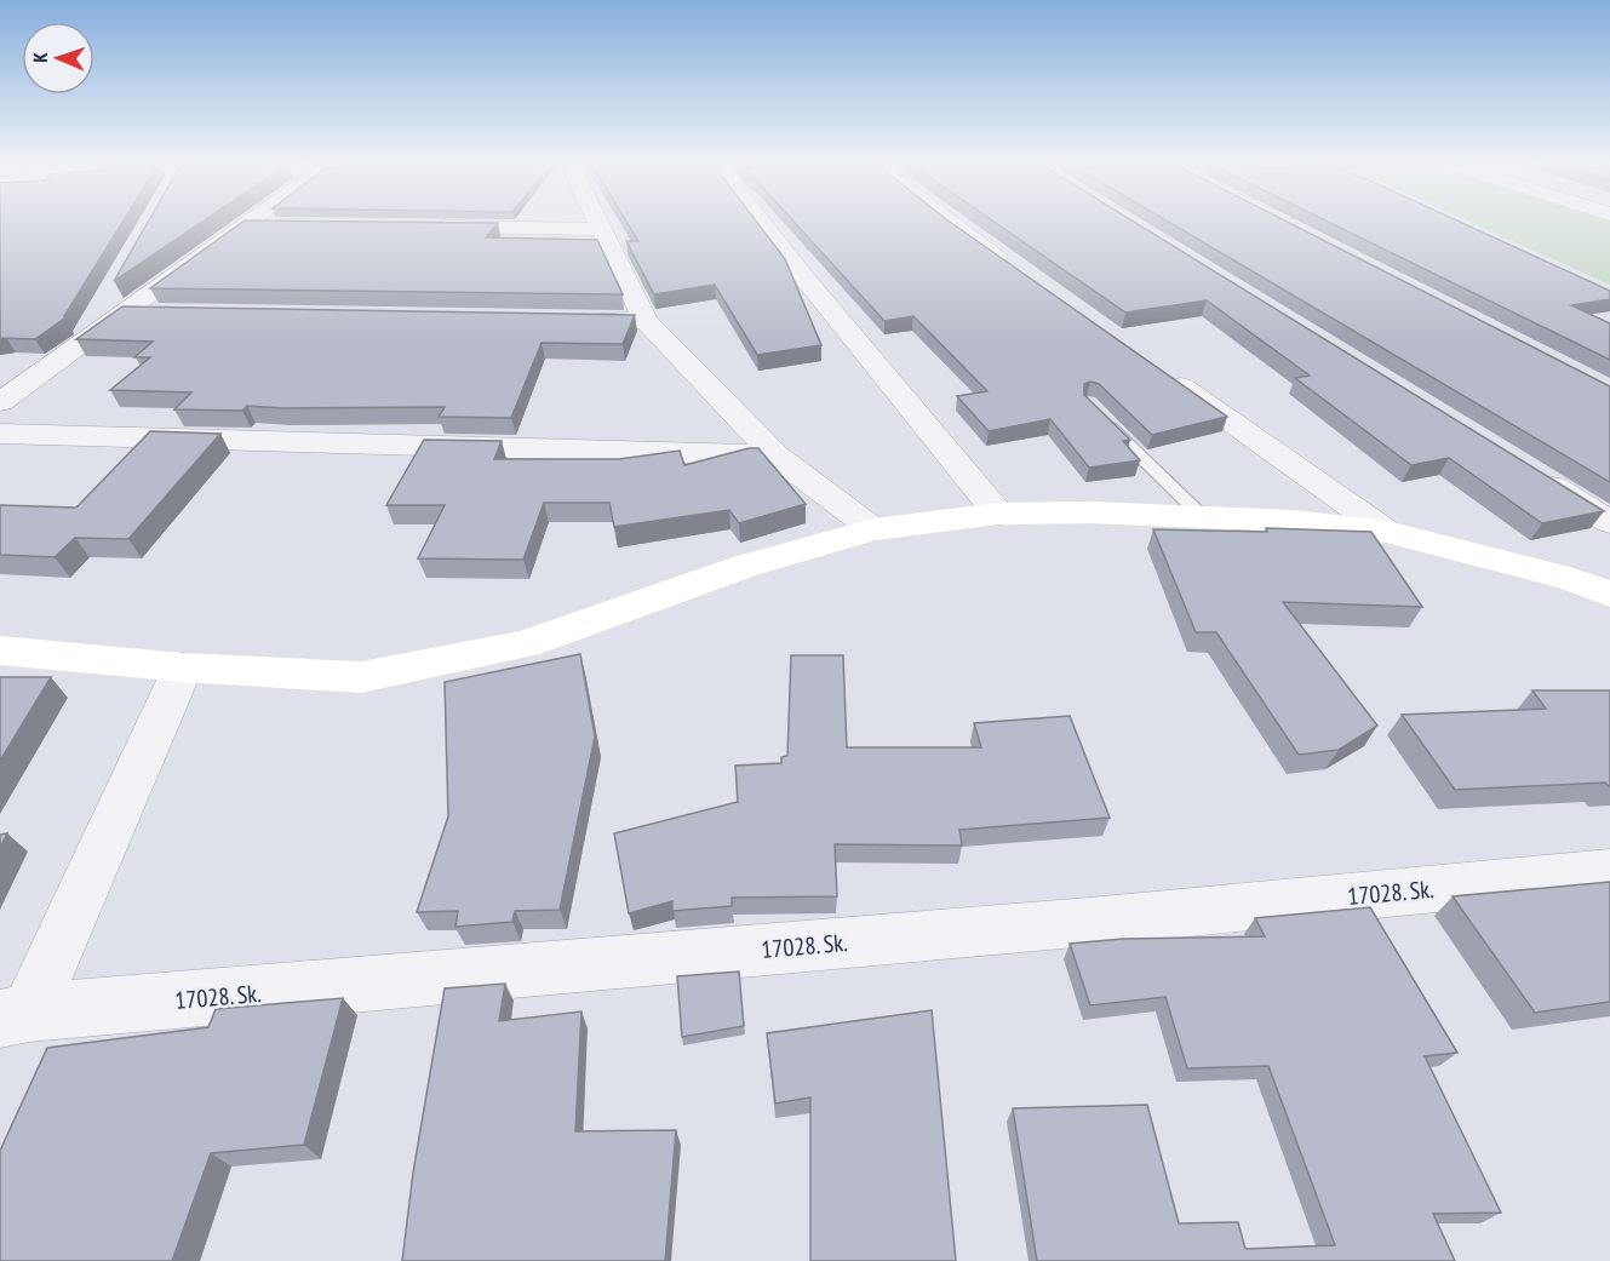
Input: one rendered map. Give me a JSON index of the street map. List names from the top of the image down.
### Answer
{
  "streets": {
    "street": ["17028. Sk."]
  },
  "north": "left"
}
